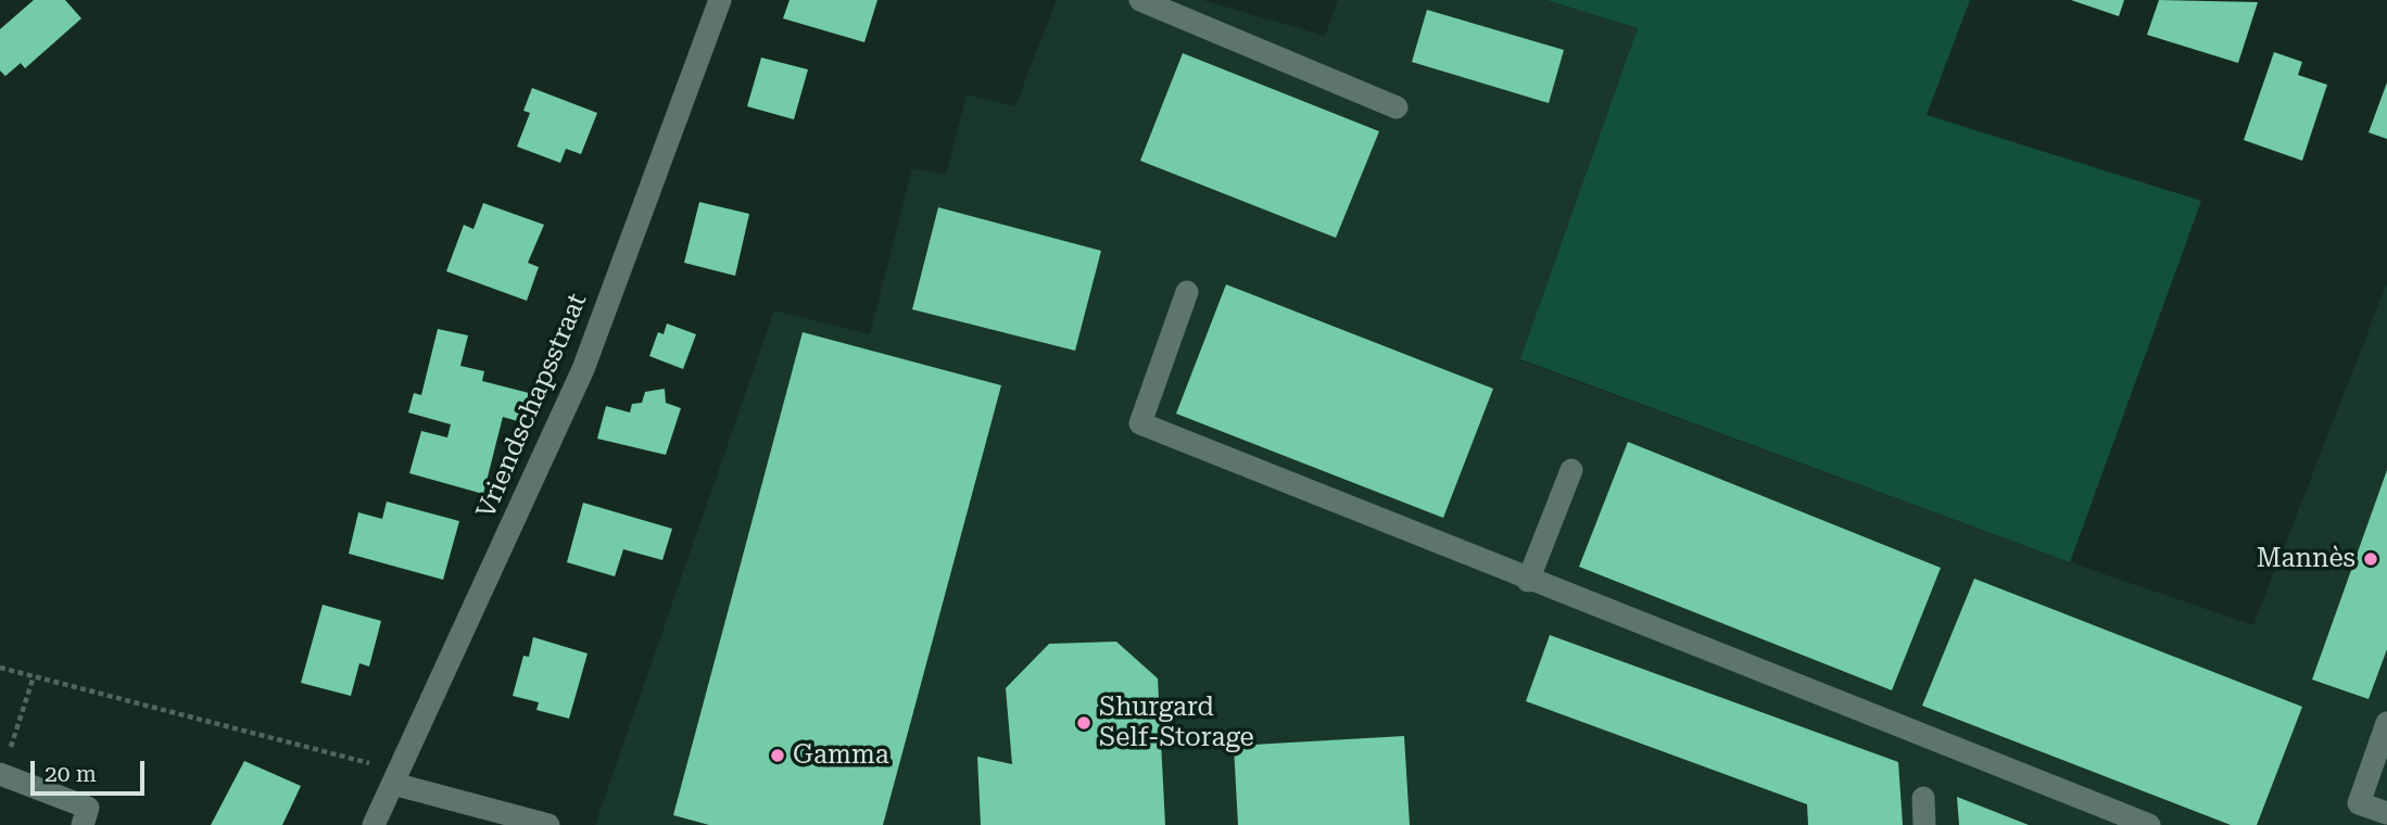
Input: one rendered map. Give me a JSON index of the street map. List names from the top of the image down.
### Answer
{
  "streets": {
    "street": ["Vriendschapsstraat"]
  },
  "places": ["Mannès", "Shurgard Self-Storage", "Gamma"],
  "scale_bar": "20 m"
}
